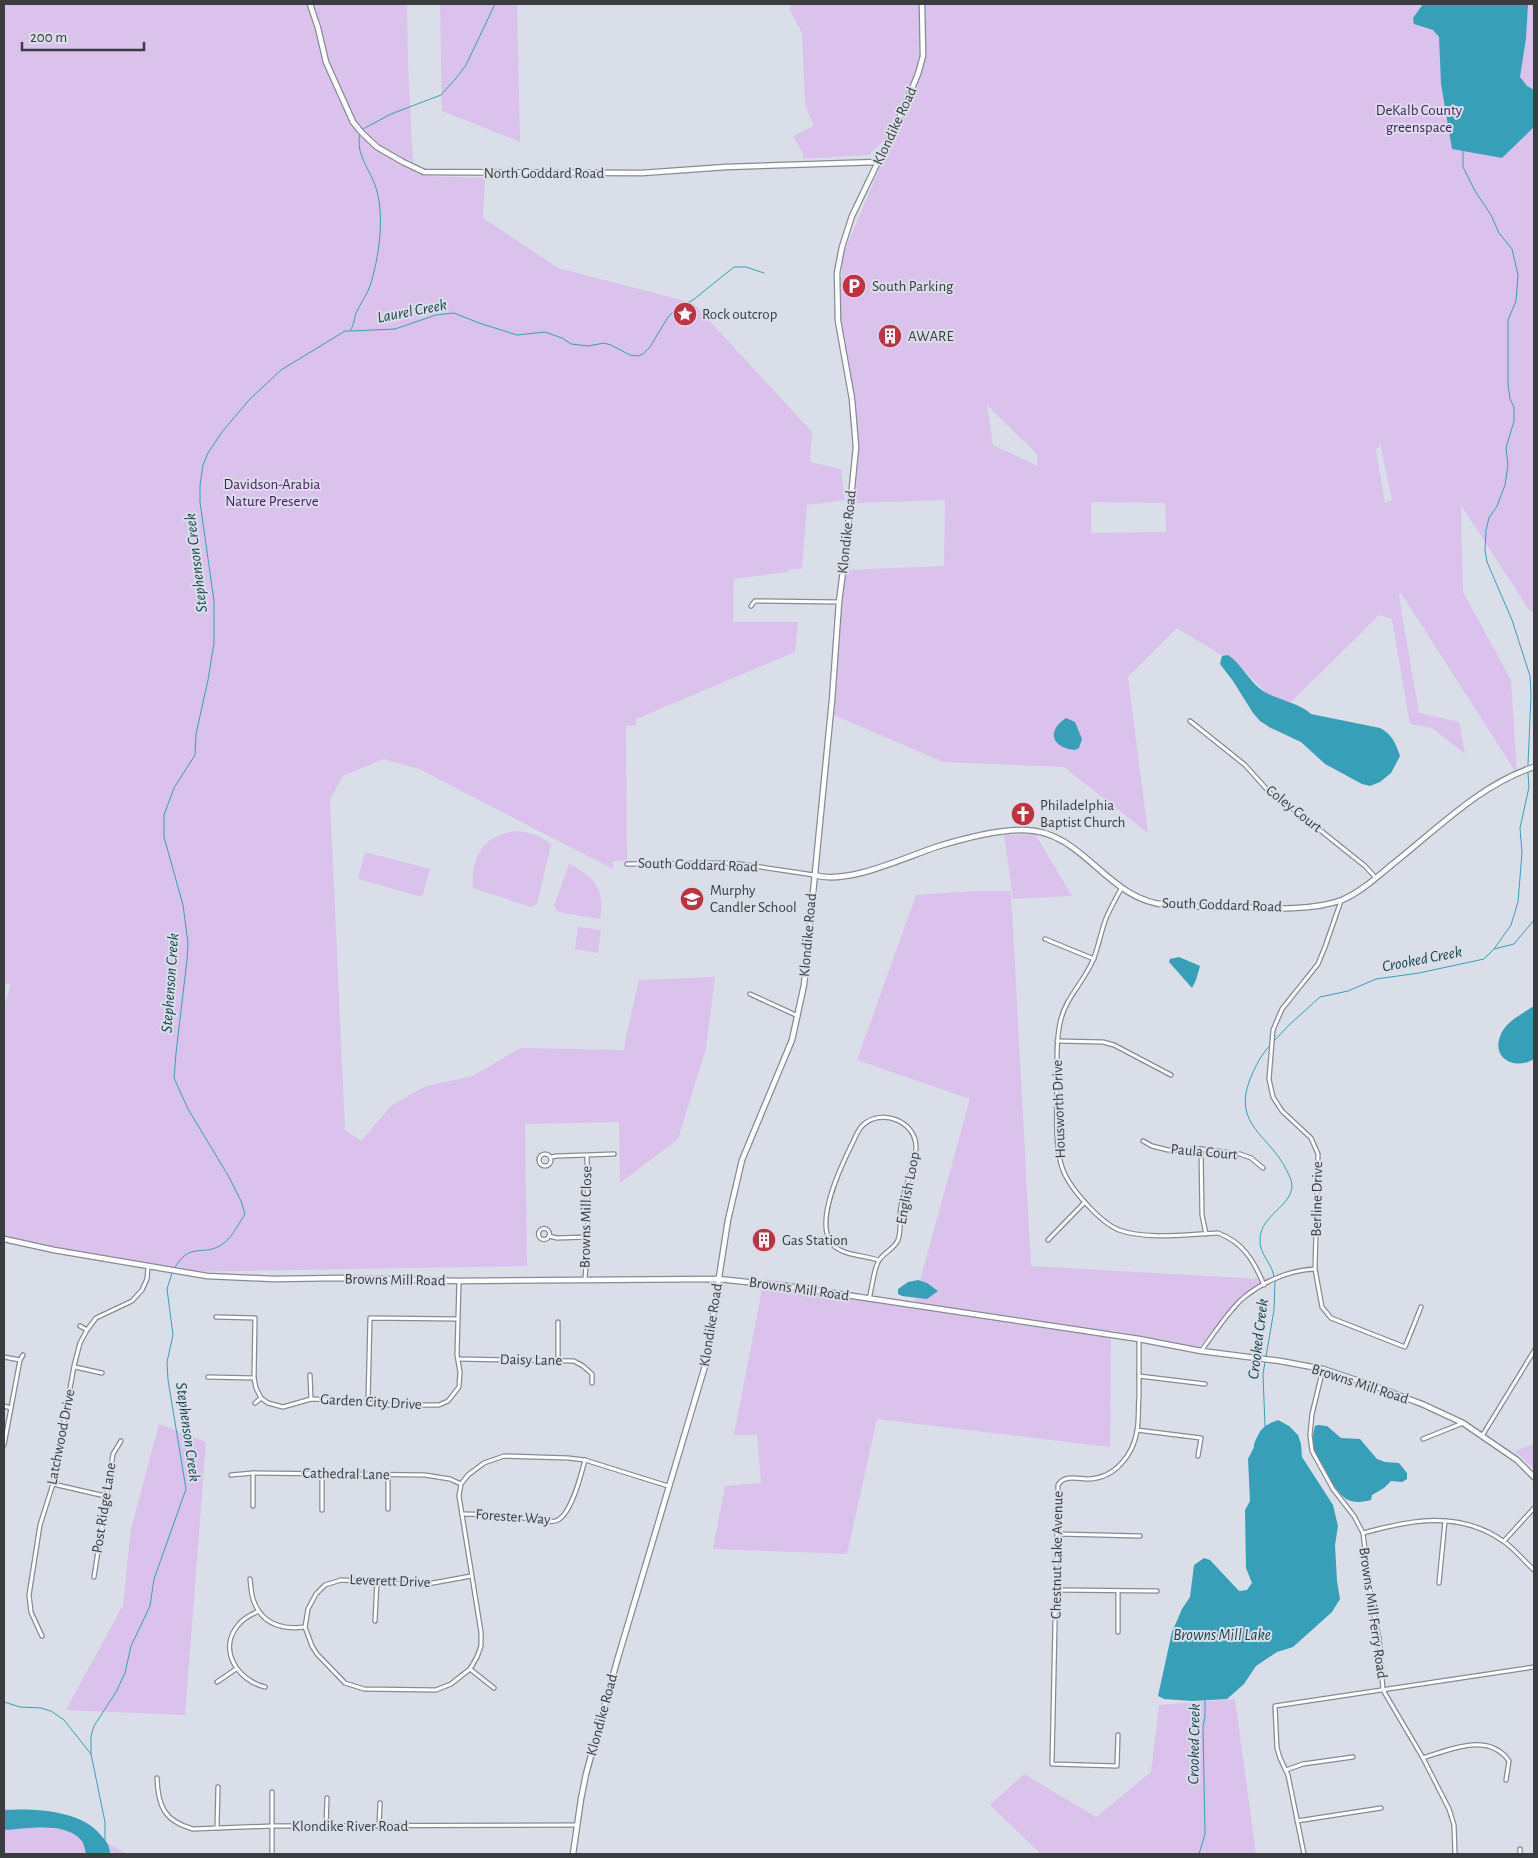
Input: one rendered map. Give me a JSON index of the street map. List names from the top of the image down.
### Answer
{
  "streets": {
    "main road": [
      "Klondike Road",
      "North Goddard Road",
      "South Goddard Road",
      "Browns Mill Road"
    ],
    "street": [
      "Coley Court",
      "Housworth Drive",
      "Paula Court",
      "English Loop",
      "Berline Drive",
      "Browns Mill Close",
      "Daisy Lane",
      "Garden City Drive",
      "Latchwood Drive",
      "Cathedral Lane",
      "Post Ridge Lane",
      "Forester Way",
      "Chestnut Lake Avenue",
      "Leverett Drive",
      "Browns Mill Ferry Road",
      "Klondike River Road"
    ]
  },
  "crossings": [
    ["Klondike Road", "North Goddard Road"],
    ["Klondike Road", "South Goddard Road"],
    ["Klondike Road", "Browns Mill Road"],
    ["Klondike Road", "Klondike River Road"],
    ["Coley Court", "South Goddard Road"],
    ["South Goddard Road", "Housworth Drive"],
    ["South Goddard Road", "Berline Drive"],
    ["Browns Mill Close", "Browns Mill Road"],
    ["Browns Mill Road", "Garden City Drive"],
    ["Browns Mill Road", "Latchwood Drive"],
    ["Browns Mill Road", "Chestnut Lake Avenue"],
    ["Browns Mill Road", "Browns Mill Ferry Road"],
    ["Daisy Lane", "Garden City Drive"]
  ],
  "water": [
    "Laurel Creek",
    "Stephenson Creek",
    "Crooked Creek",
    "Browns Mill Lake"
  ],
  "parks": ["DeKalb County greenspace", "Davidson-Arabia Nature Preserve"],
  "places": {
    "parking": ["South Parking"],
    "place": ["Rock outcrop"],
    "building": ["AWARE", "Gas Station"],
    "church": ["Philadelphia Baptist Church"],
    "school or university": ["Murphy Candler School"]
  },
  "scale_bar": "200 m"
}
